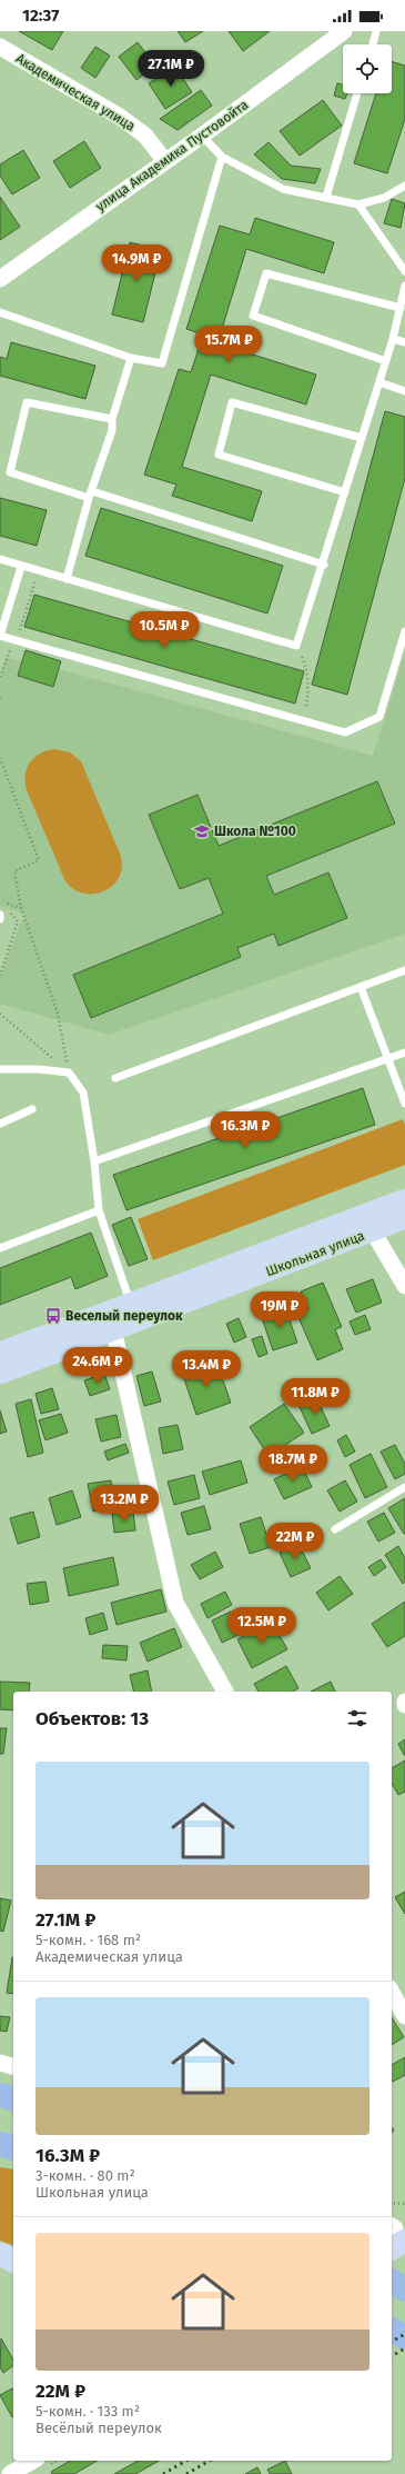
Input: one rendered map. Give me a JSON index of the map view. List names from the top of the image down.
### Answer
{
  "streets": {
    "main road": ["Школьная улица"],
    "street": ["Академическая улица", "улица Академика Пустовойта"]
  },
  "crossings": [
    ["Академическая улица", "улица Академика Пустовойта"]
  ],
  "places": {
    "school or university": ["Школа №100"],
    "bus stop": ["Веселый переулок"]
  },
  "page": {
    "status": "12:37",
    "price": [
      "27.1M ₽",
      "14.9M ₽",
      "15.7M ₽",
      "10.5M ₽",
      "16.3M ₽",
      "19M ₽",
      "24.6M ₽",
      "13.4M ₽",
      "11.8M ₽",
      "18.7M ₽",
      "13.2M ₽",
      "22M ₽",
      "12.5M ₽"
    ],
    "heading": "Объектов: 13",
    "list": [
      {
        "name": "27.1M ₽",
        "note": "5-комн. · 168 m² · Академическая улица"
      },
      {
        "name": "16.3M ₽",
        "note": "3-комн. · 80 m² · Школьная улица"
      },
      {
        "name": "22M ₽",
        "note": "5-комн. · 133 m² · Весёлый переулок"
      }
    ]
  }
}
